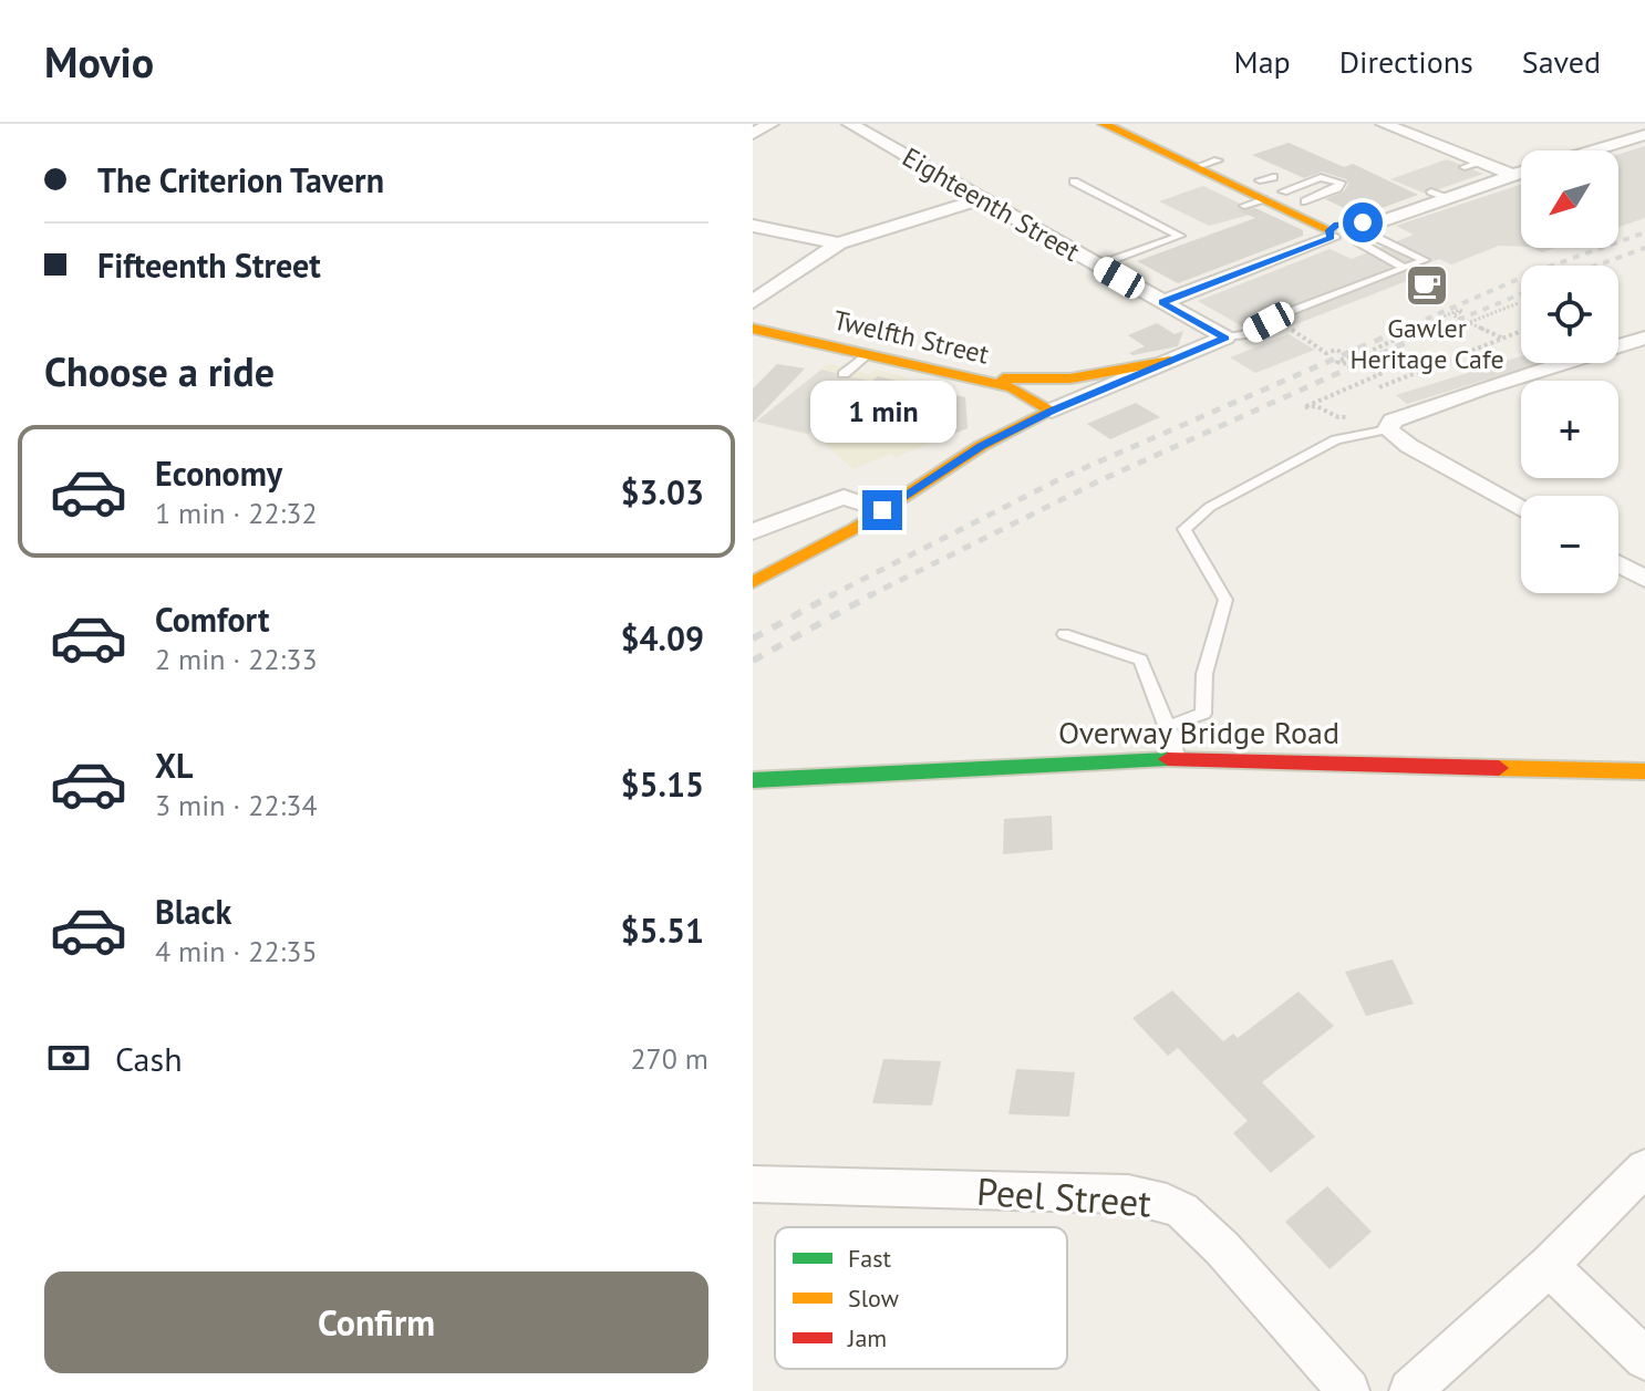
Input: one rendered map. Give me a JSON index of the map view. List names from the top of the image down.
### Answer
{
  "streets": {
    "main road": ["Twelfth Street", "Overway Bridge Road"],
    "street": ["Eighteenth Street", "Peel Street"]
  },
  "places": {
    "cafe": ["Gawler Heritage Cafe"]
  },
  "legend": ["Fast", "Slow", "Jam"],
  "north": "bottom left",
  "page": {
    "header": "Movio",
    "nav": ["Map", "Directions", "Saved"],
    "banner": ["The Criterion Tavern", "Fifteenth Street"],
    "map_buttons": ["+", "−"],
    "heading": "Choose a ride",
    "bubble": "1 min",
    "list": [
      {
        "name": "Economy",
        "note": "1 min · 22:32",
        "value": "$3.03"
      },
      {
        "name": "Comfort",
        "note": "2 min · 22:33",
        "value": "$4.09"
      },
      {
        "name": "XL",
        "note": "3 min · 22:34",
        "value": "$5.15"
      },
      {
        "name": "Black",
        "note": "4 min · 22:35",
        "value": "$5.51"
      }
    ],
    "pay": ["Cash", "270 m"],
    "buttons": "Confirm"
  }
}
